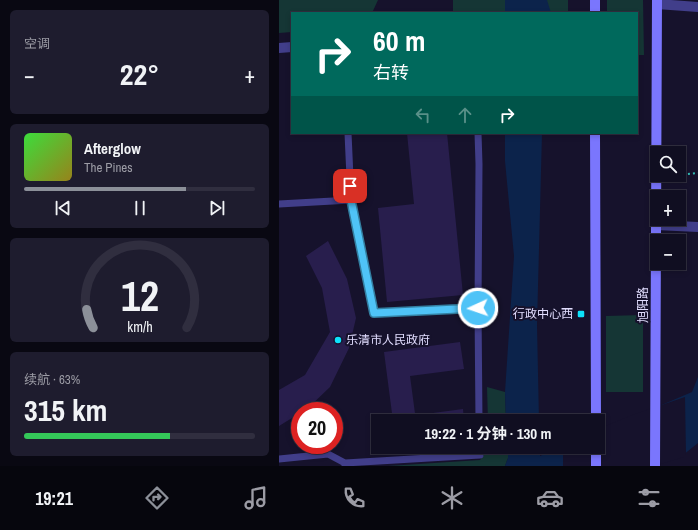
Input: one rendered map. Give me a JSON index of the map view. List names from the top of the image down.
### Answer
{
  "streets": {
    "main road": ["旭阳路"]
  },
  "places": {
    "transit": ["行政中心西"],
    "other": ["乐清市人民政府"]
  },
  "page": {
    "tile": [
      "空调",
      ["续航 · 63%", "315 km"]
    ],
    "turn": ["60 m", "右转"],
    "heat": ["−", "22°", "+"],
    "song": ["Afterglow", "The Pines"],
    "map_buttons": ["+", "−"],
    "limit": "20",
    "trip": "19:22 · 1 分钟 · 130 m",
    "tabs": "19:21",
    "gauge": ["12", "km/h"]
  }
}
